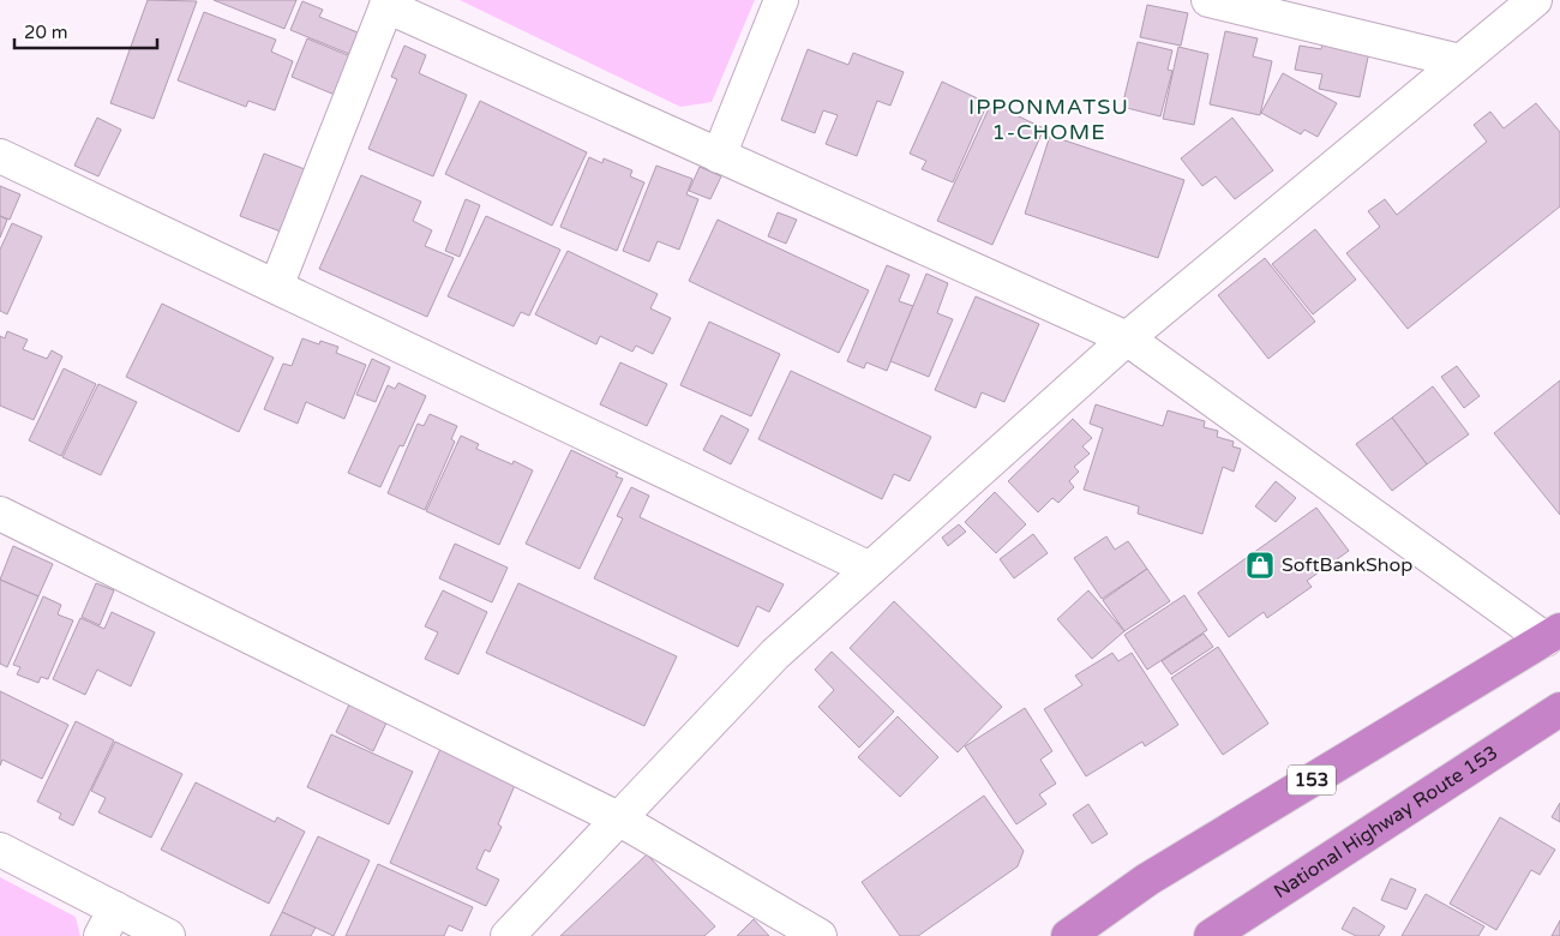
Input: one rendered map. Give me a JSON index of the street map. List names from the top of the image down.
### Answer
{
  "streets": {
    "highway": ["153", "National Highway Route 153"]
  },
  "districts": ["IPPONMATSU 1-CHOME"],
  "places": {
    "shop": ["SoftBankShop"]
  },
  "scale_bar": "20 m"
}
